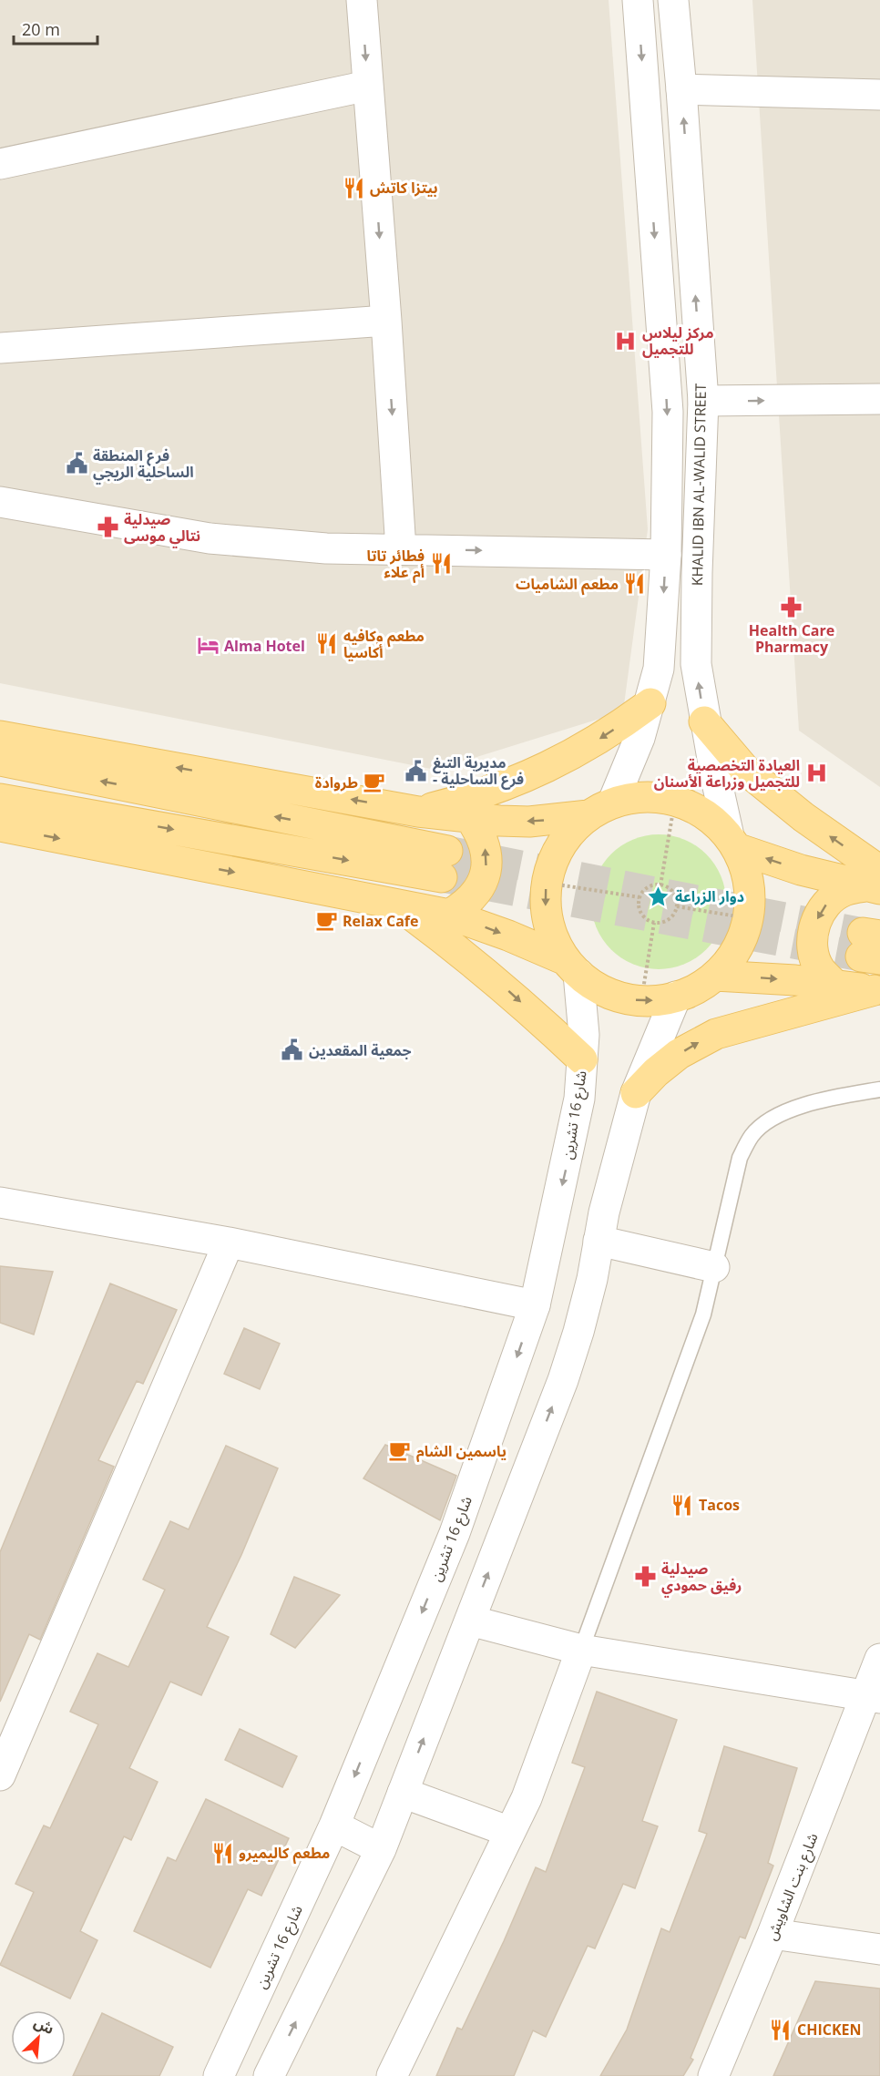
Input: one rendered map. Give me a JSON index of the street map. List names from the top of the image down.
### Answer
{
  "streets": {
    "street": ["KHALID IBN AL-WALID STREET", "شارع 16 تشرين", "شارع بنت الشاويش"]
  },
  "places": {
    "restaurant": [
      "بيتزا كاتش",
      "فطائر تاتا أم علاء",
      "مطعم الشاميات",
      "مطعم وكافيه أكاسيا",
      "Tacos",
      "مطعم كاليميرو",
      "CHICKEN"
    ],
    "hospital": ["مركز ليلاس للتجميل", "العيادة التخصصية للتجميل وزراعة الأسنان"],
    "public building": ["فرع المنطقة الساحلية الريجي", "مديرية التبغ - فرع الساحلية", "جمعية المقعدين"],
    "pharmacy": ["صيدلية نتالي موسى", "Health Care Pharmacy", "صيدلية رفيق حمودي"],
    "hotel": ["Alma Hotel"],
    "cafe": ["طروادة", "Relax Cafe", "ياسمين الشام"],
    "place": ["دوار الزراعة"]
  },
  "scale_bar": "20 m",
  "north": "top right"
}
